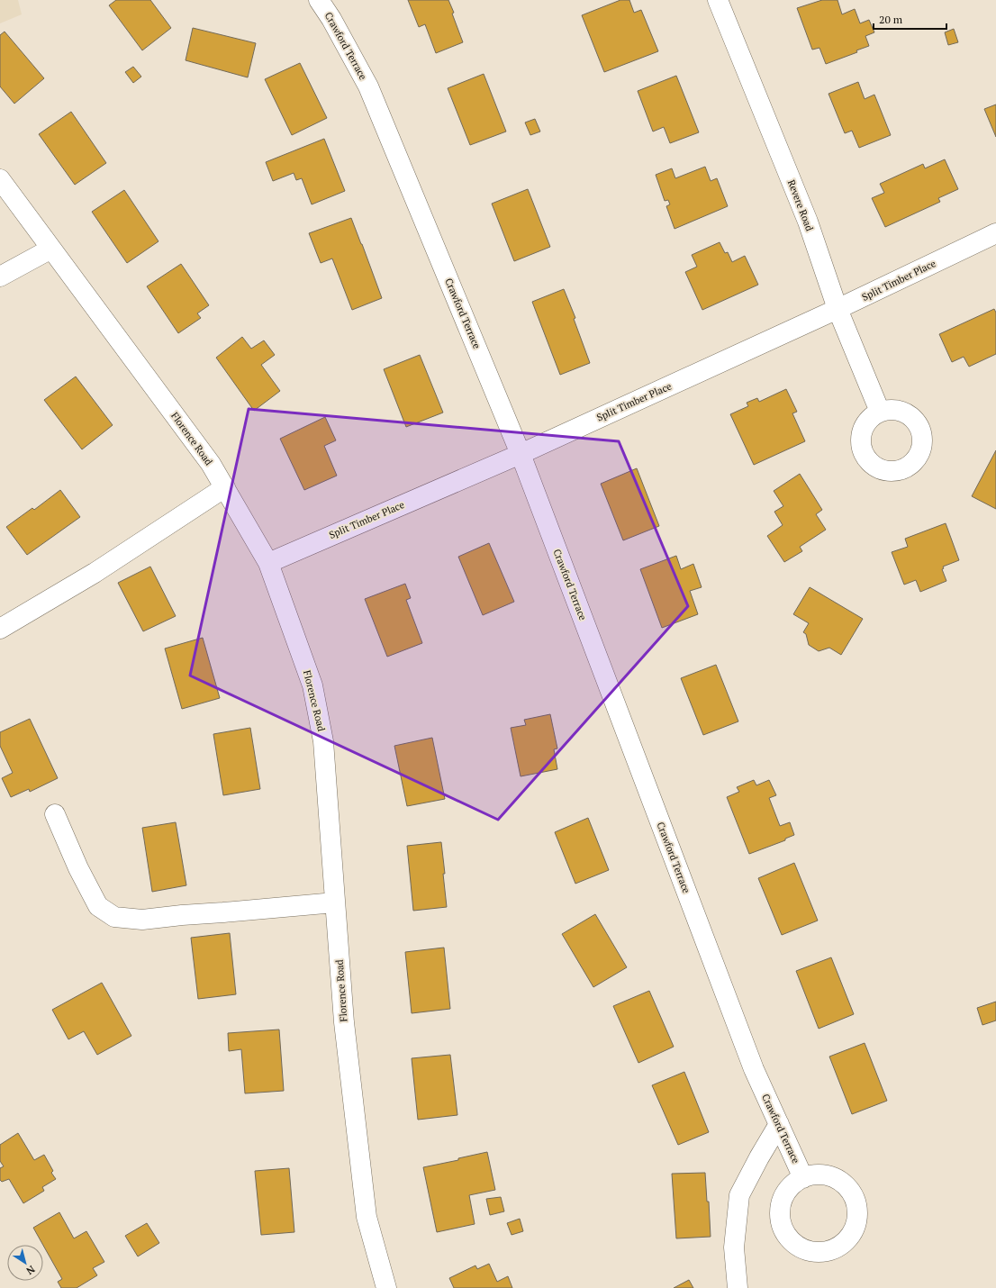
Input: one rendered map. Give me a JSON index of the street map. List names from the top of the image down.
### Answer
{
  "streets": {
    "street": [
      "Crawford Terrace",
      "Revere Road",
      "Split Timber Place",
      "Florence Road"
    ]
  },
  "crossings": [
    ["Crawford Terrace", "Split Timber Place"],
    ["Revere Road", "Split Timber Place"],
    ["Split Timber Place", "Florence Road"]
  ],
  "scale_bar": "20 m",
  "north": "bottom right"
}
